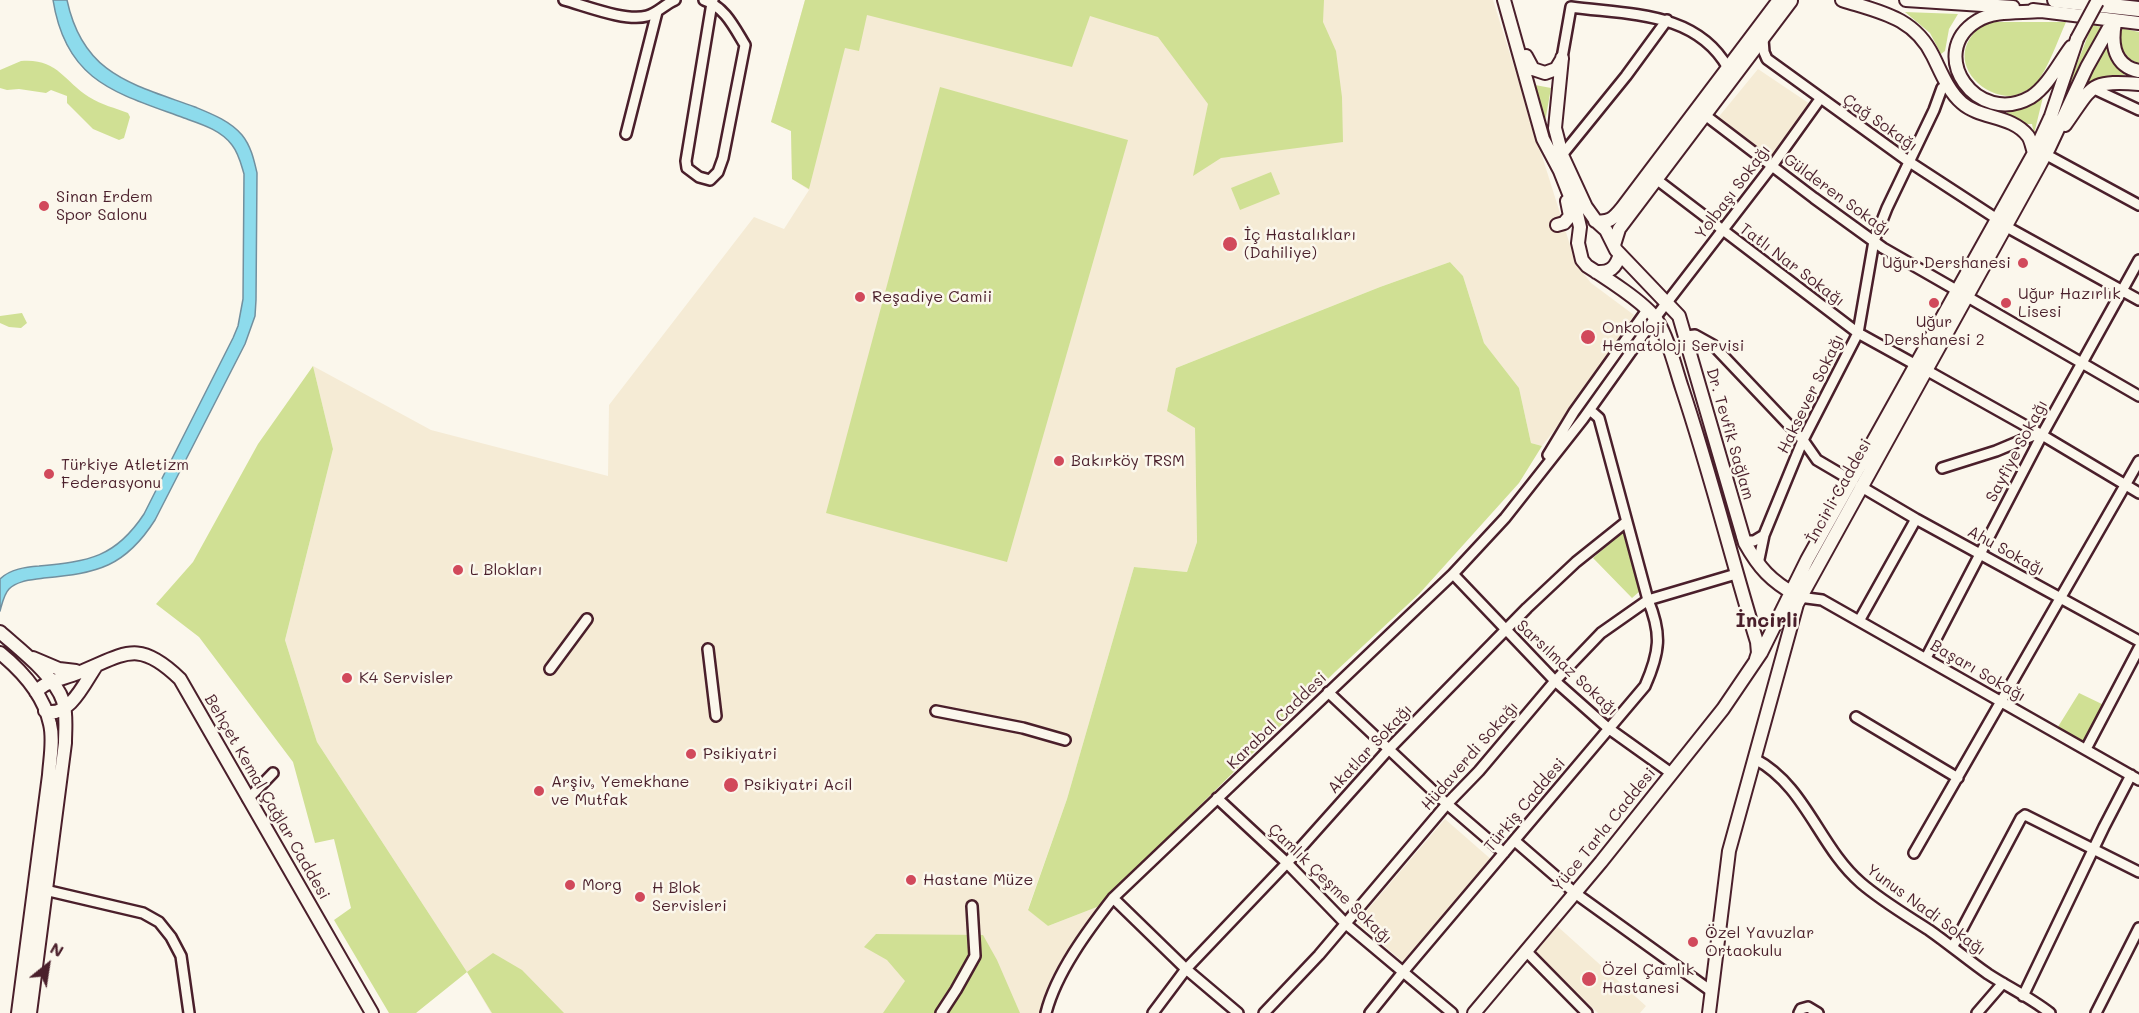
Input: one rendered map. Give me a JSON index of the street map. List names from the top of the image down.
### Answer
{
  "streets": {
    "main road": [
      "Dr. Tevfik Sağlam",
      "İncirli Caddesi",
      "Behçet Kemal Çağlar Caddesi",
      "Yüce Tarla Caddesi"
    ],
    "street": [
      "Çağ Sokağı",
      "Yolbaşı Sokağı",
      "Gülderen Sokağı",
      "Tatlı Nar Sokağı",
      "Haksever Sokağı",
      "Sayfiye Sokağı",
      "Ahu Sokağı",
      "Sarsılmaz Sokağı",
      "Başarı Sokağı",
      "Karabal Caddesi",
      "Akatlar Sokağı",
      "Hüdaverdi Sokağı",
      "Türkiş Caddesi",
      "Çamlık Çeşme Sokağı",
      "Yunus Nadi Sokağı"
    ]
  },
  "crossings": [
    ["Çağ Sokağı", "Yolbaşı Sokağı"],
    ["Çağ Sokağı", "Haksever Sokağı"],
    ["Çağ Sokağı", "Sayfiye Sokağı"],
    ["Çağ Sokağı", "İncirli Caddesi"],
    ["Yolbaşı Sokağı", "Gülderen Sokağı"],
    ["Yolbaşı Sokağı", "Tatlı Nar Sokağı"],
    ["Yolbaşı Sokağı", "Dr. Tevfik Sağlam"],
    ["Yolbaşı Sokağı", "Karabal Caddesi"],
    ["Gülderen Sokağı", "Haksever Sokağı"],
    ["Gülderen Sokağı", "Sayfiye Sokağı"],
    ["Gülderen Sokağı", "İncirli Caddesi"],
    ["Tatlı Nar Sokağı", "Haksever Sokağı"],
    ["Tatlı Nar Sokağı", "Sayfiye Sokağı"],
    ["Tatlı Nar Sokağı", "İncirli Caddesi"],
    ["Haksever Sokağı", "Dr. Tevfik Sağlam"],
    ["Haksever Sokağı", "Ahu Sokağı"],
    ["Dr. Tevfik Sağlam", "İncirli Caddesi"],
    ["Dr. Tevfik Sağlam", "Ahu Sokağı"],
    ["Dr. Tevfik Sağlam", "Başarı Sokağı"],
    ["Dr. Tevfik Sağlam", "Karabal Caddesi"],
    ["Sayfiye Sokağı", "Ahu Sokağı"],
    ["Sayfiye Sokağı", "Başarı Sokağı"],
    ["İncirli Caddesi", "Ahu Sokağı"],
    ["İncirli Caddesi", "Başarı Sokağı"],
    ["İncirli Caddesi", "Yüce Tarla Caddesi"],
    ["İncirli Caddesi", "Yunus Nadi Sokağı"],
    ["Sarsılmaz Sokağı", "Karabal Caddesi"],
    ["Sarsılmaz Sokağı", "Akatlar Sokağı"],
    ["Sarsılmaz Sokağı", "Hüdaverdi Sokağı"],
    ["Sarsılmaz Sokağı", "Türkiş Caddesi"],
    ["Sarsılmaz Sokağı", "Yüce Tarla Caddesi"],
    ["Karabal Caddesi", "Türkiş Caddesi"],
    ["Karabal Caddesi", "Çamlık Çeşme Sokağı"],
    ["Akatlar Sokağı", "Türkiş Caddesi"],
    ["Akatlar Sokağı", "Çamlık Çeşme Sokağı"],
    ["Hüdaverdi Sokağı", "Türkiş Caddesi"],
    ["Hüdaverdi Sokağı", "Çamlık Çeşme Sokağı"],
    ["Türkiş Caddesi", "Çamlık Çeşme Sokağı"]
  ],
  "districts": ["İncirli"],
  "places": [
    "Sinan Erdem Spor Salonu",
    "İç Hastalıkları (Dahiliye)",
    "Uğur Dershanesi",
    "Reşadiye Camii",
    "Uğur Dershanesi 2",
    "Uğur Hazırlık Lisesi",
    "Onkoloji Hematoloji Servisi",
    "Bakırköy TRSM",
    "Türkiye Atletizm Federasyonu",
    "L Blokları",
    "K4 Servisler",
    "Psikiyatri",
    "Psikiyatri Acil",
    "Arşiv, Yemekhane ve Mutfak",
    "Hastane Müze",
    "Morg",
    "H Blok Servisleri",
    "Özel Yavuzlar Ortaokulu",
    "Özel Çamlık Hastanesi"
  ],
  "north": "top right"
}
